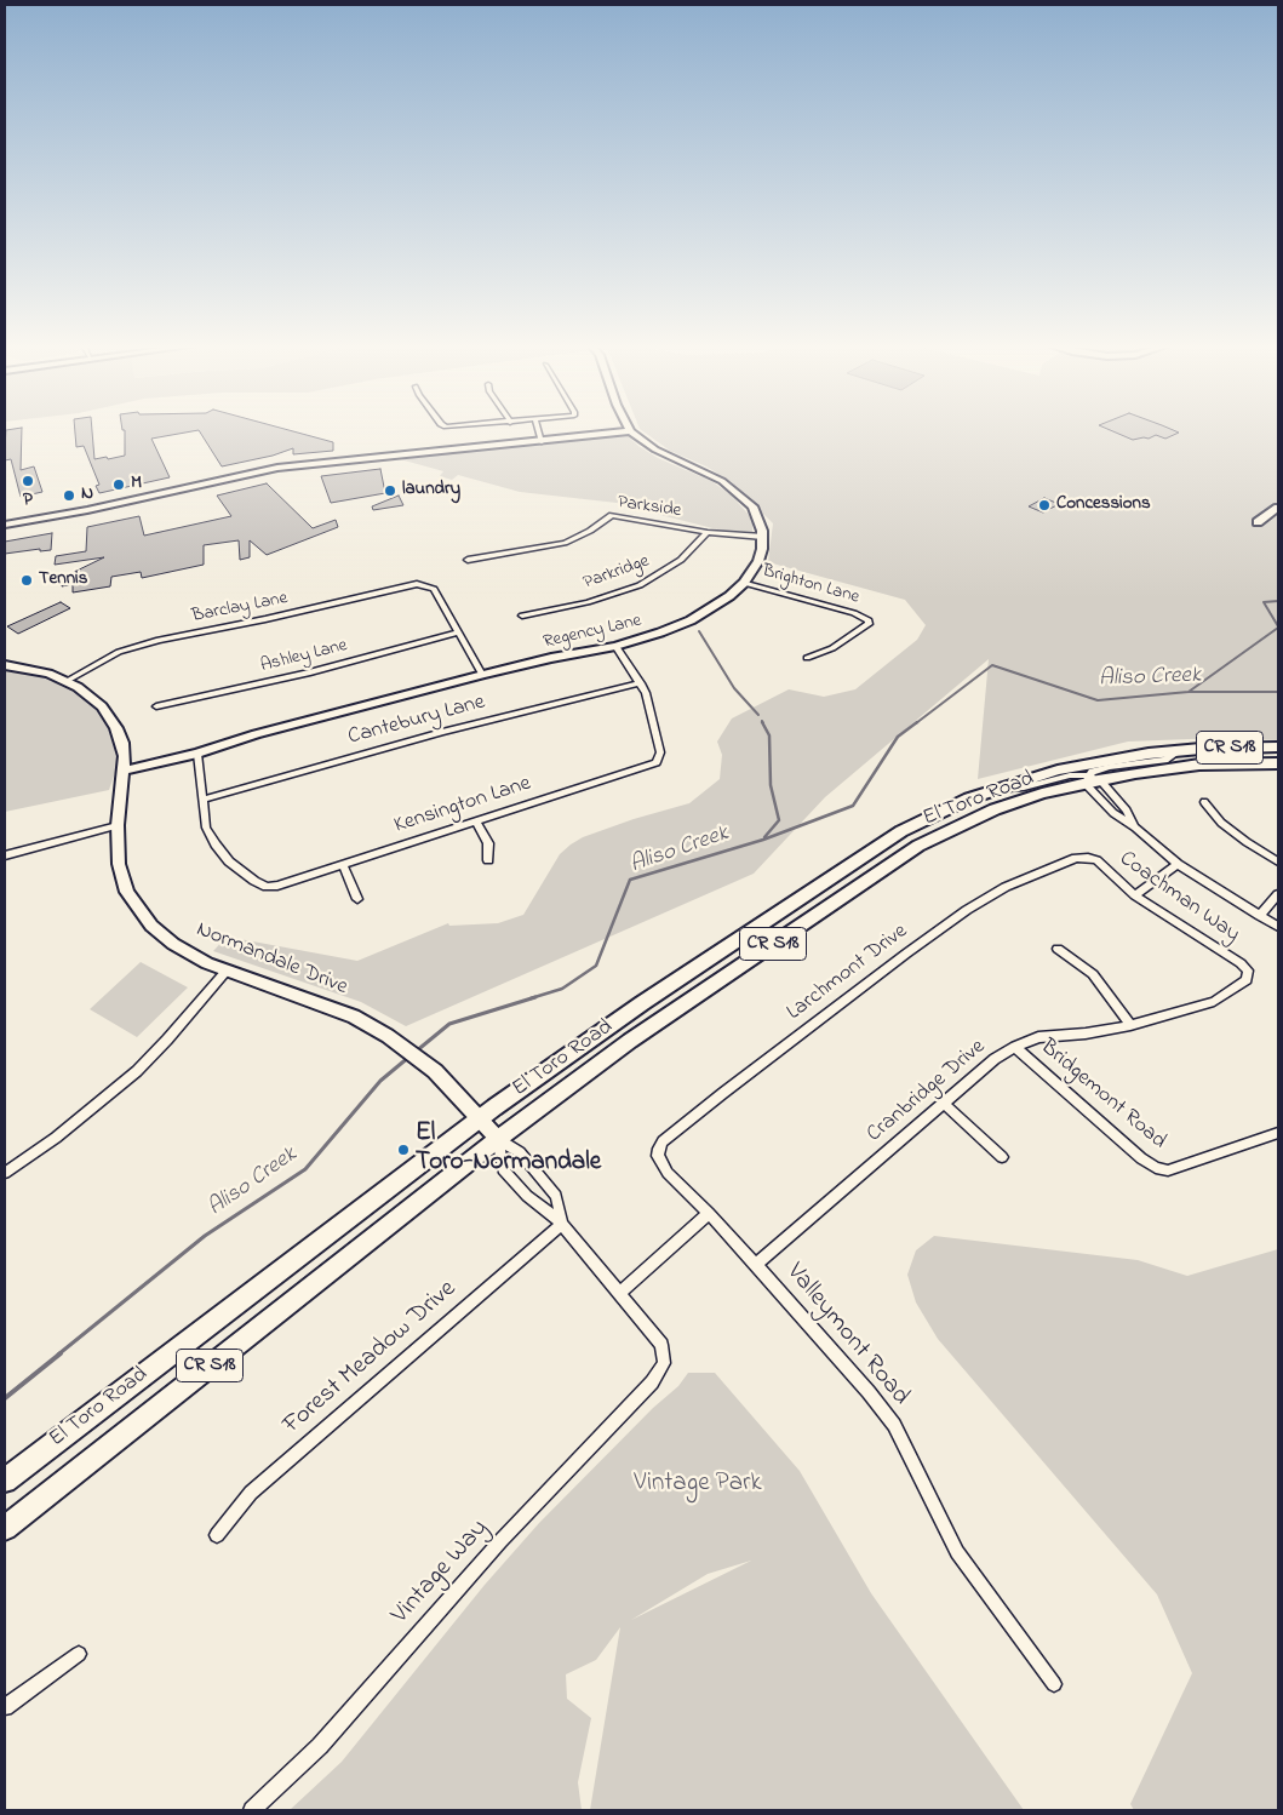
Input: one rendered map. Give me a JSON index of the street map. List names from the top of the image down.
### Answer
{
  "streets": {
    "main road": ["CR S18", "El Toro Road"],
    "street": [
      "Parkside",
      "Parkridge",
      "Brighton Lane",
      "Barclay Lane",
      "Regency Lane",
      "Ashley Lane",
      "Cantebury Lane",
      "Kensington Lane",
      "Coachman Way",
      "Normandale Drive",
      "Larchmont Drive",
      "Cranbridge Drive",
      "Bridgemont Road",
      "Valleymont Road",
      "Forest Meadow Drive",
      "Vintage Way"
    ]
  },
  "crossings": [
    ["Parkside", "Parkridge"],
    ["Parkside", "Regency Lane"],
    ["Brighton Lane", "Regency Lane"],
    ["Barclay Lane", "Ashley Lane"],
    ["Barclay Lane", "Normandale Drive"],
    ["Regency Lane", "Normandale Drive"],
    ["Cantebury Lane", "Kensington Lane"],
    ["El Toro Road", "Normandale Drive"],
    ["Coachman Way", "Larchmont Drive"],
    ["Coachman Way", "Cranbridge Drive"],
    ["Normandale Drive", "Forest Meadow Drive"],
    ["Normandale Drive", "Vintage Way"],
    ["Larchmont Drive", "Valleymont Road"],
    ["Cranbridge Drive", "Bridgemont Road"],
    ["Cranbridge Drive", "Valleymont Road"]
  ],
  "water": ["Aliso Creek"],
  "parks": ["Vintage Park"],
  "places": [
    "P",
    "M",
    "laundry",
    "N",
    "Concessions",
    "Tennis",
    "El Toro-Normandale"
  ]
}
